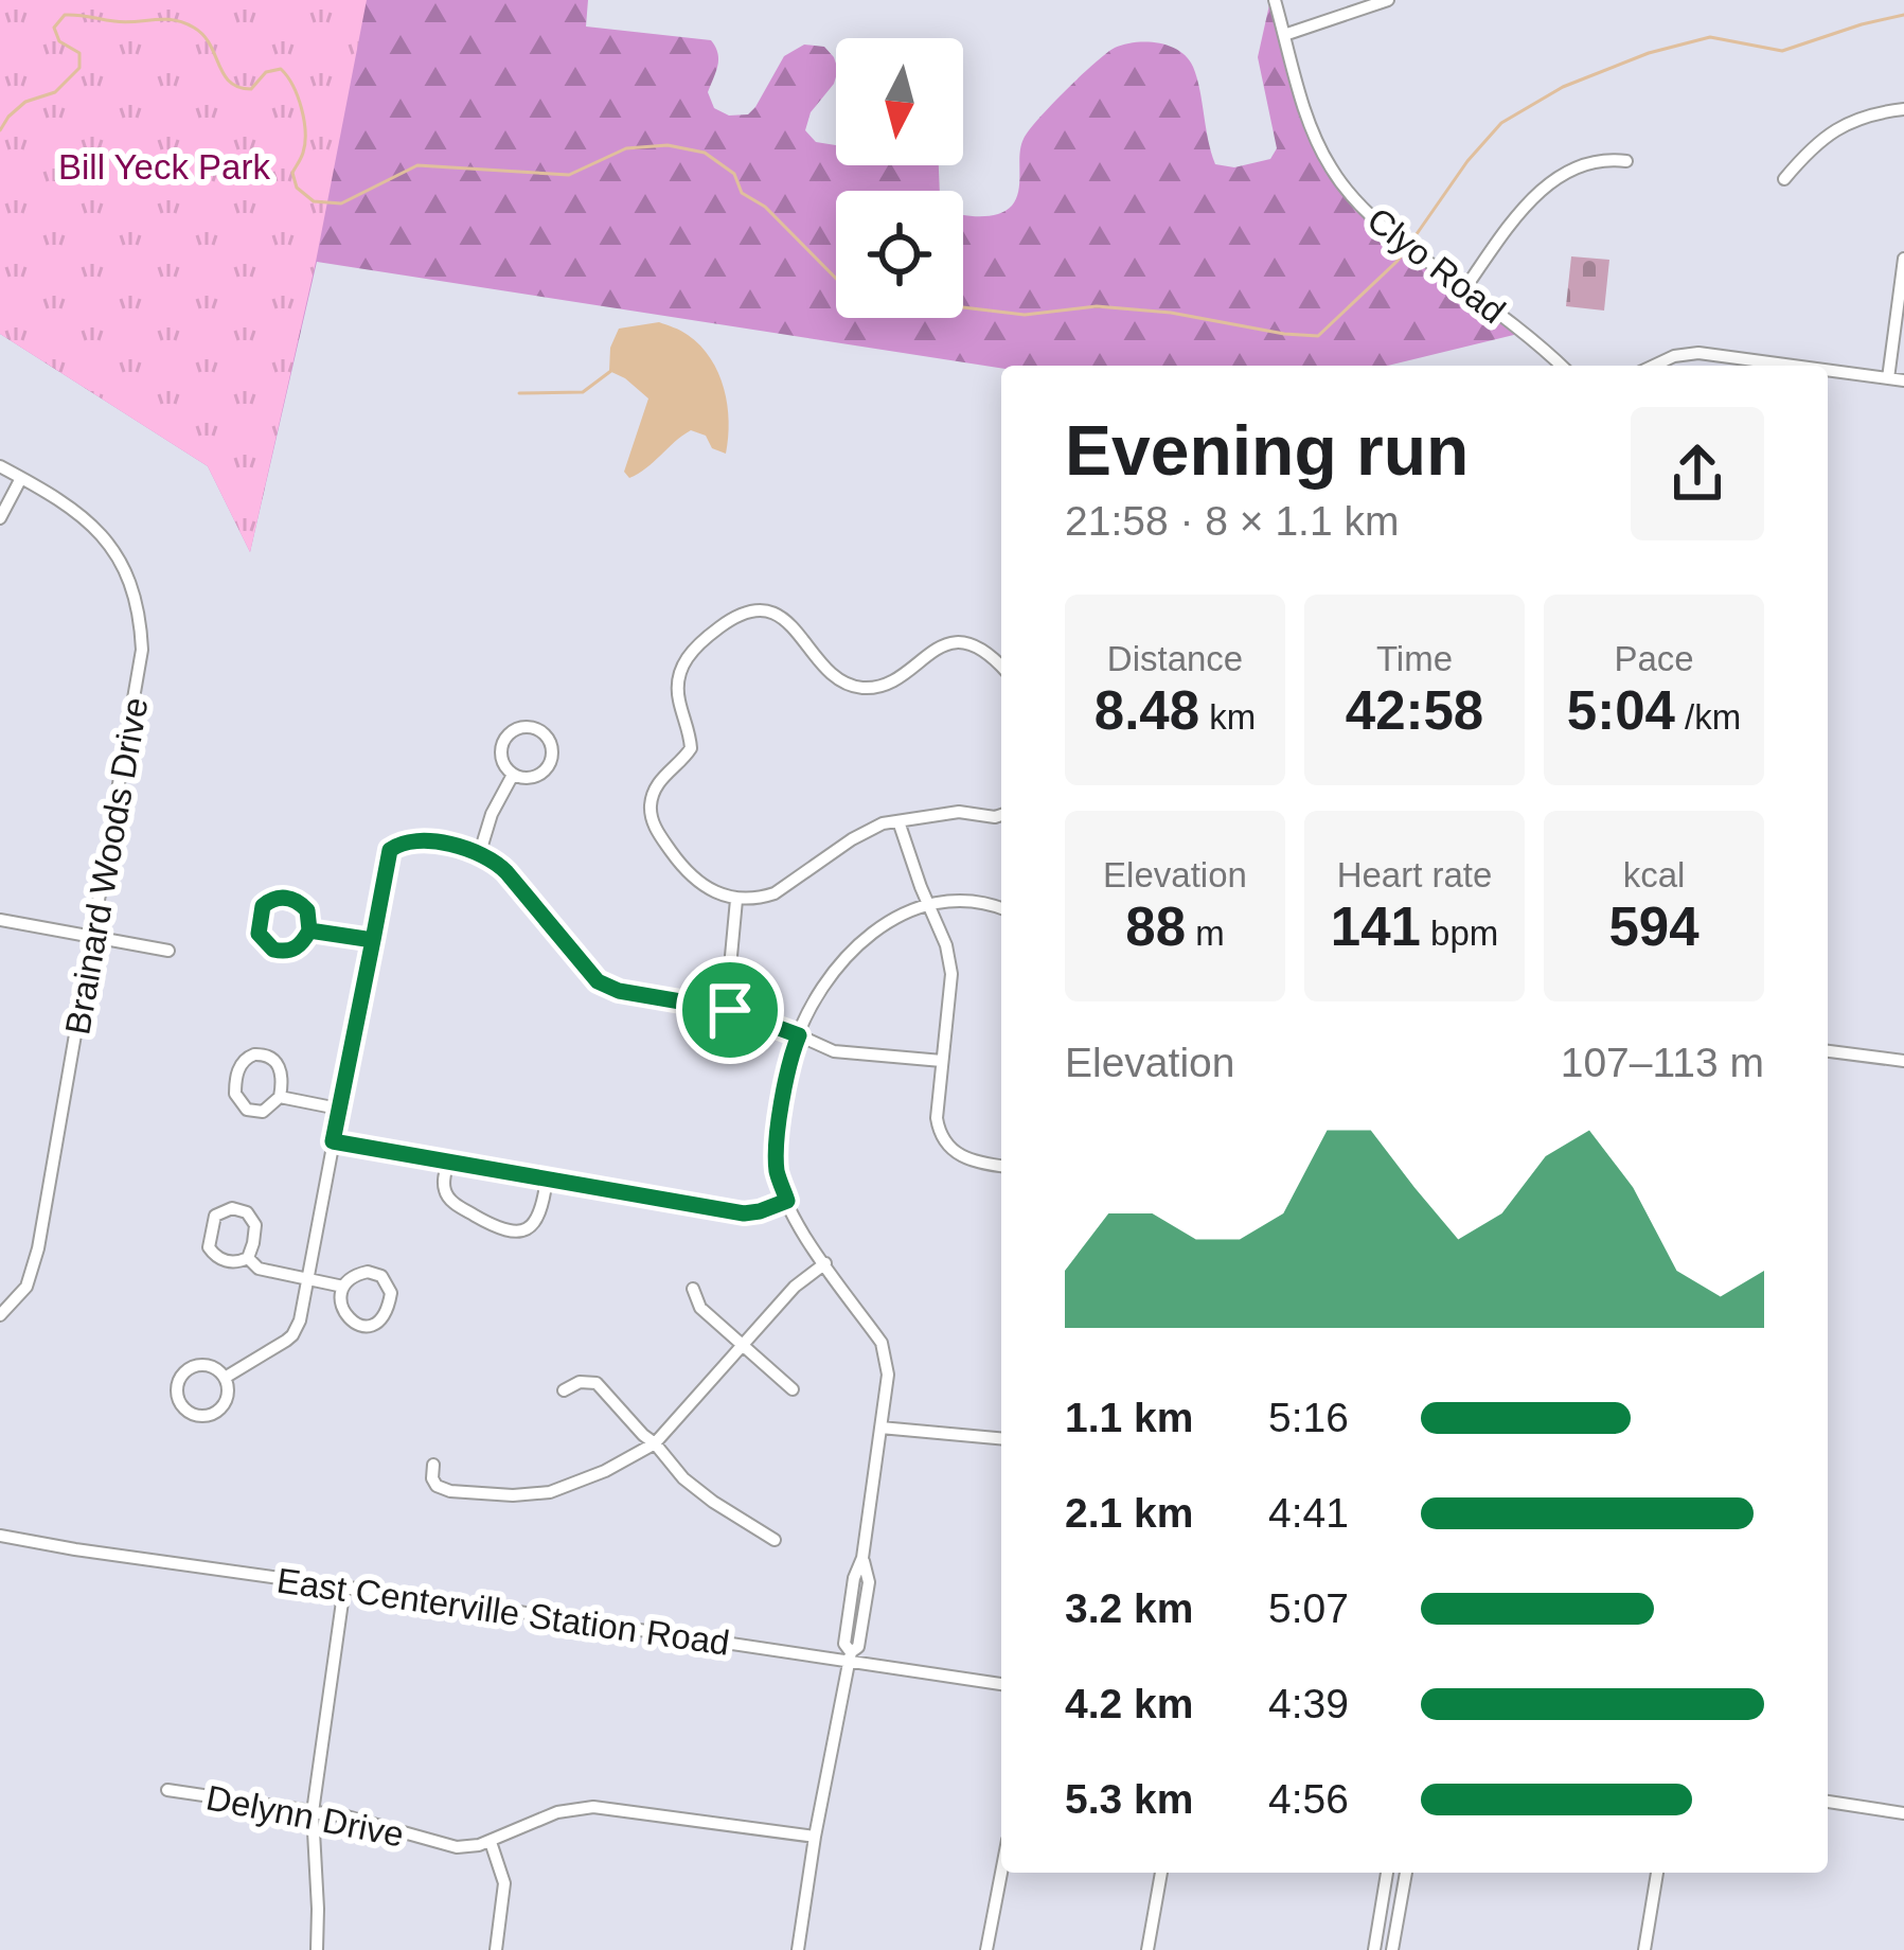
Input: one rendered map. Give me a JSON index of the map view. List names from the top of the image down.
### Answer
{
  "streets": {
    "street": [
      "Clyo Road",
      "Brainard Woods Drive",
      "East Centerville Station Road",
      "Delynn Drive"
    ]
  },
  "parks": ["Bill Yeck Park"],
  "north": "bottom",
  "page": {
    "heading": ["Evening run", "21:58 · 8 × 1.1 km"],
    "stats": [
      ["Distance", "8.48 km"],
      ["Time", "42:58"],
      ["Pace", "5:04 /km"],
      ["Elevation", "88 m"],
      ["Heart rate", "141 bpm"],
      ["kcal", "594"]
    ],
    "chart": ["Elevation", "107–113 m"],
    "list": [
      {
        "name": "1.1 km",
        "note": "5:16"
      },
      {
        "name": "2.1 km",
        "note": "4:41"
      },
      {
        "name": "3.2 km",
        "note": "5:07"
      },
      {
        "name": "4.2 km",
        "note": "4:39"
      },
      {
        "name": "5.3 km",
        "note": "4:56"
      }
    ]
  }
}
